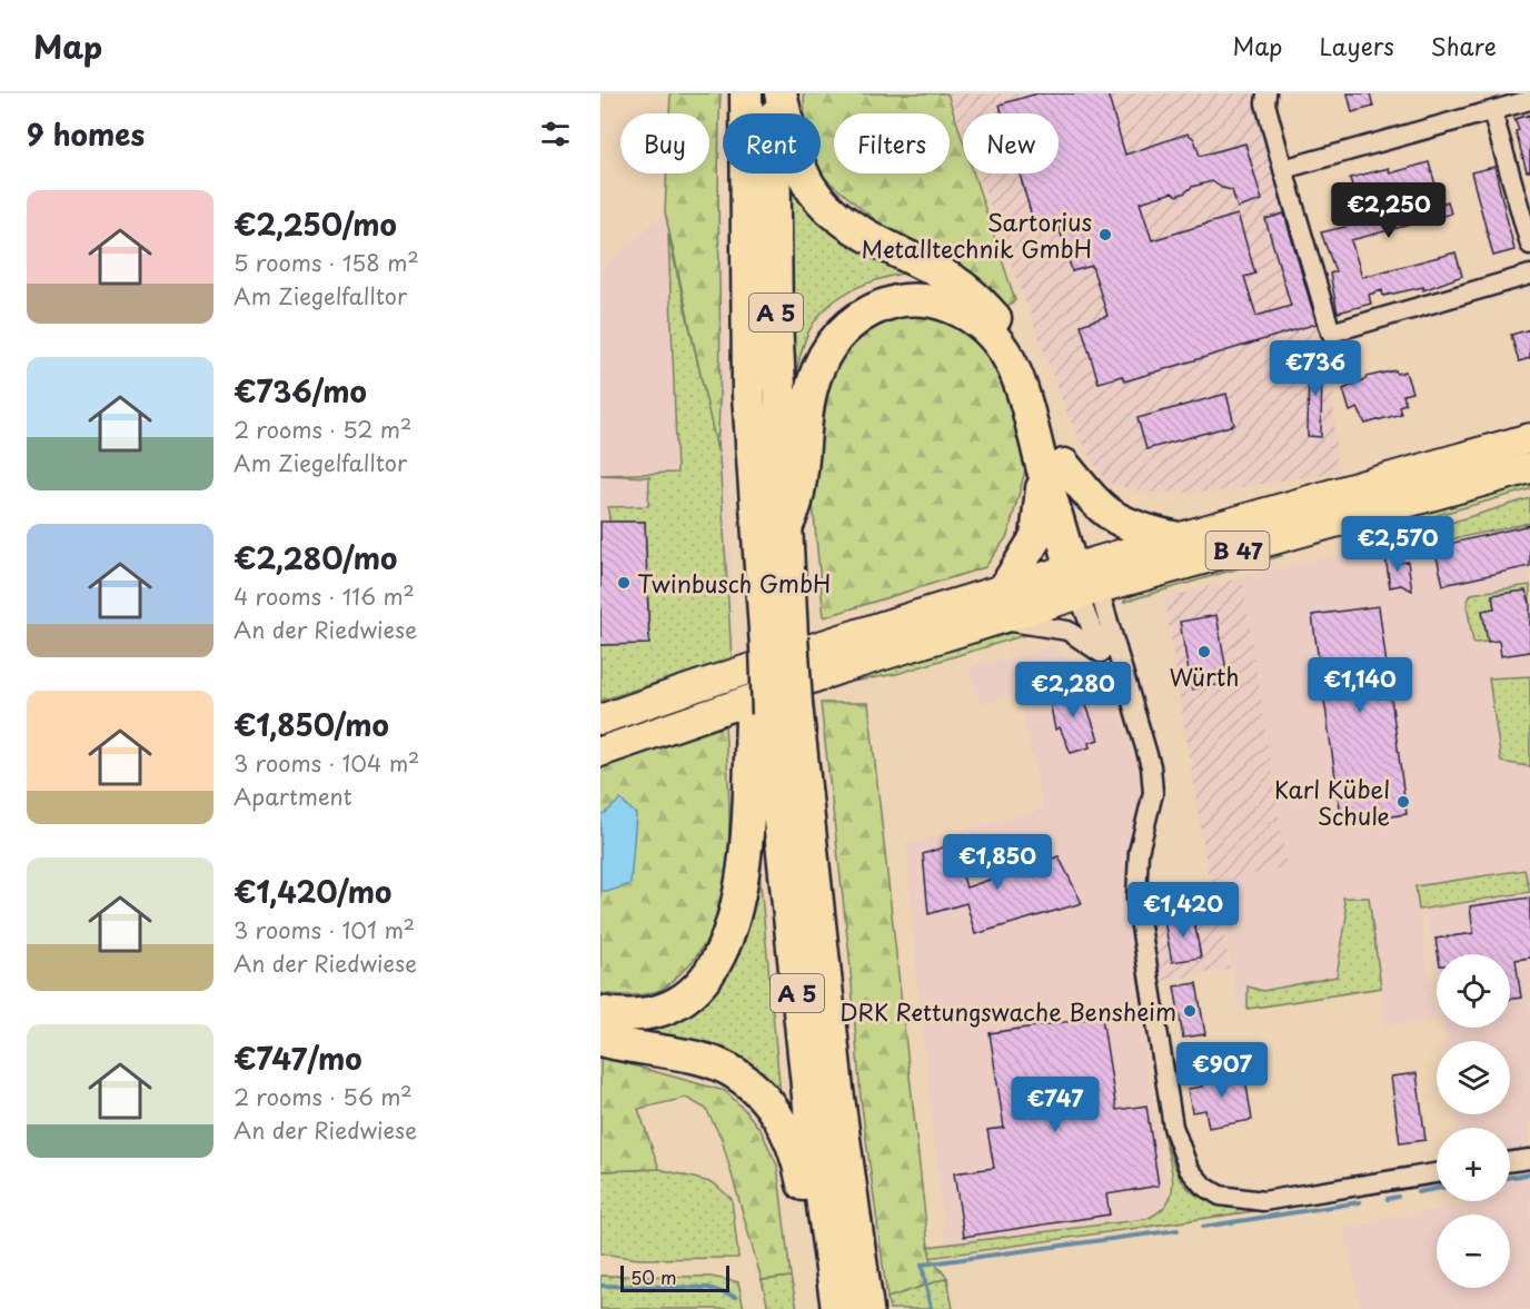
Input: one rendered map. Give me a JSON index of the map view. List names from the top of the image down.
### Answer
{
  "streets": {
    "highway": ["A 5"],
    "main road": ["B 47"]
  },
  "places": [
    "Sartorius Metalltechnik GmbH",
    "Twinbusch GmbH",
    "Würth",
    "Karl Kübel Schule",
    "DRK Rettungswache Bensheim"
  ],
  "scale_bar": "50 m",
  "page": {
    "header": "Map",
    "nav": ["Map", "Layers", "Share"],
    "heading": "9 homes",
    "chip": [
      "Buy",
      "Rent",
      "Filters",
      "New"
    ],
    "list": [
      {
        "name": "€2,250/mo",
        "note": "5 rooms · 158 m² · Am Ziegelfalltor"
      },
      {
        "name": "€736/mo",
        "note": "2 rooms · 52 m² · Am Ziegelfalltor"
      },
      {
        "name": "€2,280/mo",
        "note": "4 rooms · 116 m² · An der Riedwiese"
      },
      {
        "name": "€1,850/mo",
        "note": "3 rooms · 104 m² · Apartment"
      },
      {
        "name": "€1,420/mo",
        "note": "3 rooms · 101 m² · An der Riedwiese"
      },
      {
        "name": "€747/mo",
        "note": "2 rooms · 56 m² · An der Riedwiese"
      }
    ],
    "price": [
      "€2,250",
      "€736",
      "€2,570",
      "€1,140",
      "€2,280",
      "€1,850",
      "€1,420",
      "€907",
      "€747"
    ],
    "map_buttons": ["+", "−"],
    "scale": "50 m"
  }
}
